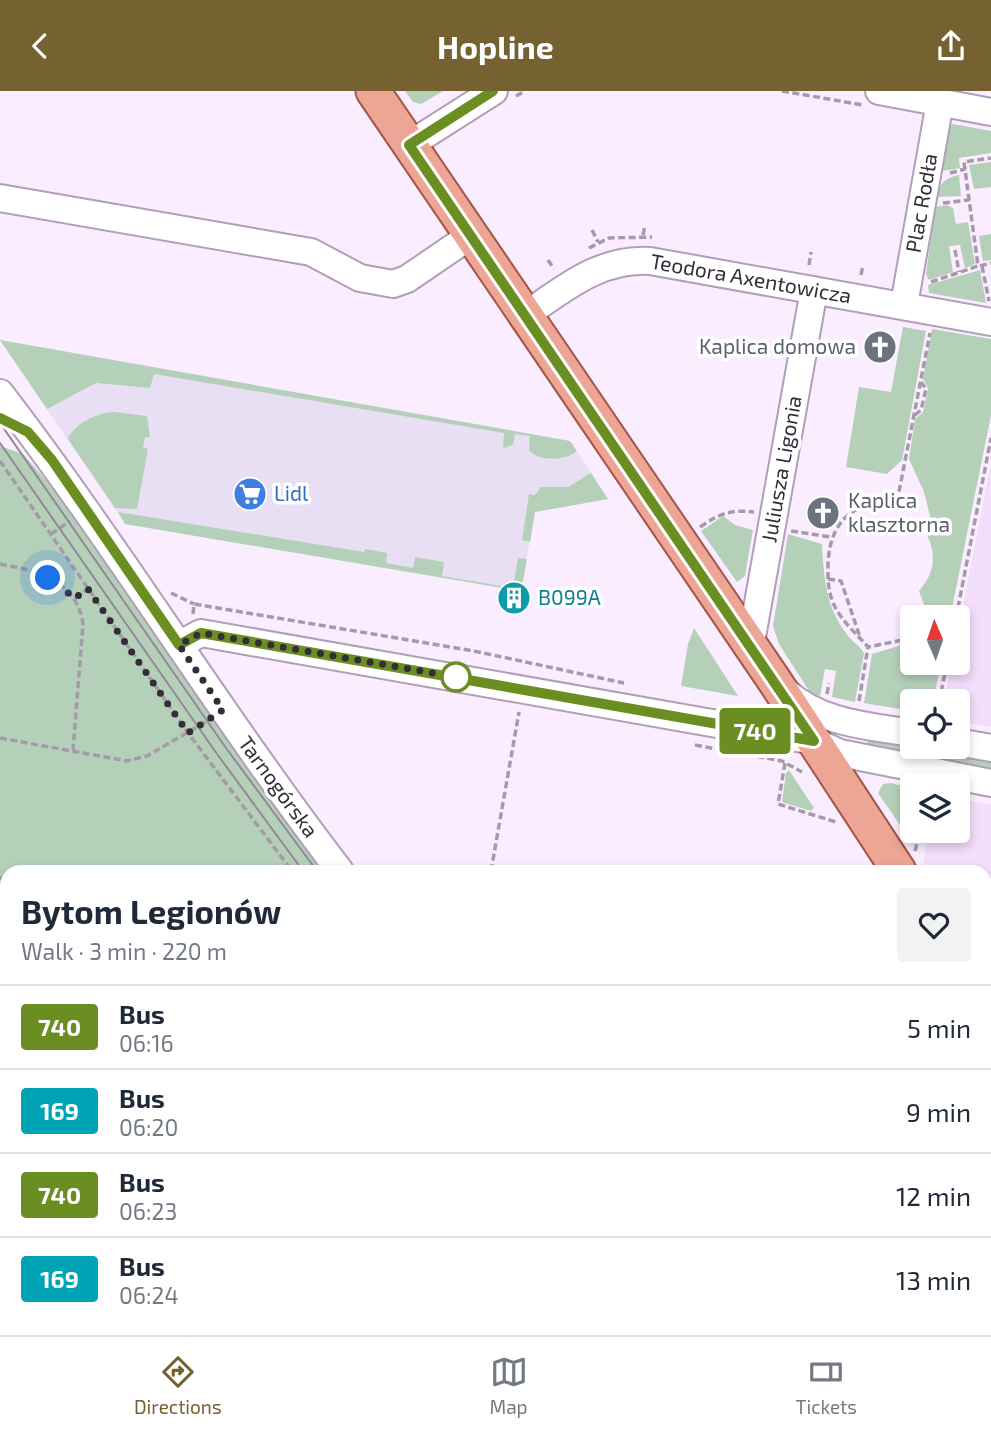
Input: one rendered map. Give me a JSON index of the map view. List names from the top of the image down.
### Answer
{
  "streets": {
    "street": [
      "Plac Rodła",
      "Teodora Axentowicza",
      "Juliusza Ligonia",
      "Tarnogórska"
    ]
  },
  "crossings": [
    ["Plac Rodła", "Teodora Axentowicza"],
    ["Teodora Axentowicza", "Juliusza Ligonia"]
  ],
  "places": {
    "church": ["Kaplica domowa", "Kaplica klasztorna"],
    "supermarket": ["Lidl"],
    "building": ["B099A"]
  },
  "lines": ["bus line 740"],
  "north": "top",
  "page": {
    "header": "Hopline",
    "on_map": "740",
    "heading": ["Bytom Legionów", "Walk · 3 min · 220 m"],
    "list": [
      {
        "mark": "740",
        "name": "Bus",
        "note": "06:16",
        "value": "5 min"
      },
      {
        "mark": "169",
        "name": "Bus",
        "note": "06:20",
        "value": "9 min"
      },
      {
        "mark": "740",
        "name": "Bus",
        "note": "06:23",
        "value": "12 min"
      },
      {
        "mark": "169",
        "name": "Bus",
        "note": "06:24",
        "value": "13 min"
      }
    ],
    "tabs": ["Directions", "Map", "Tickets"]
  }
}
